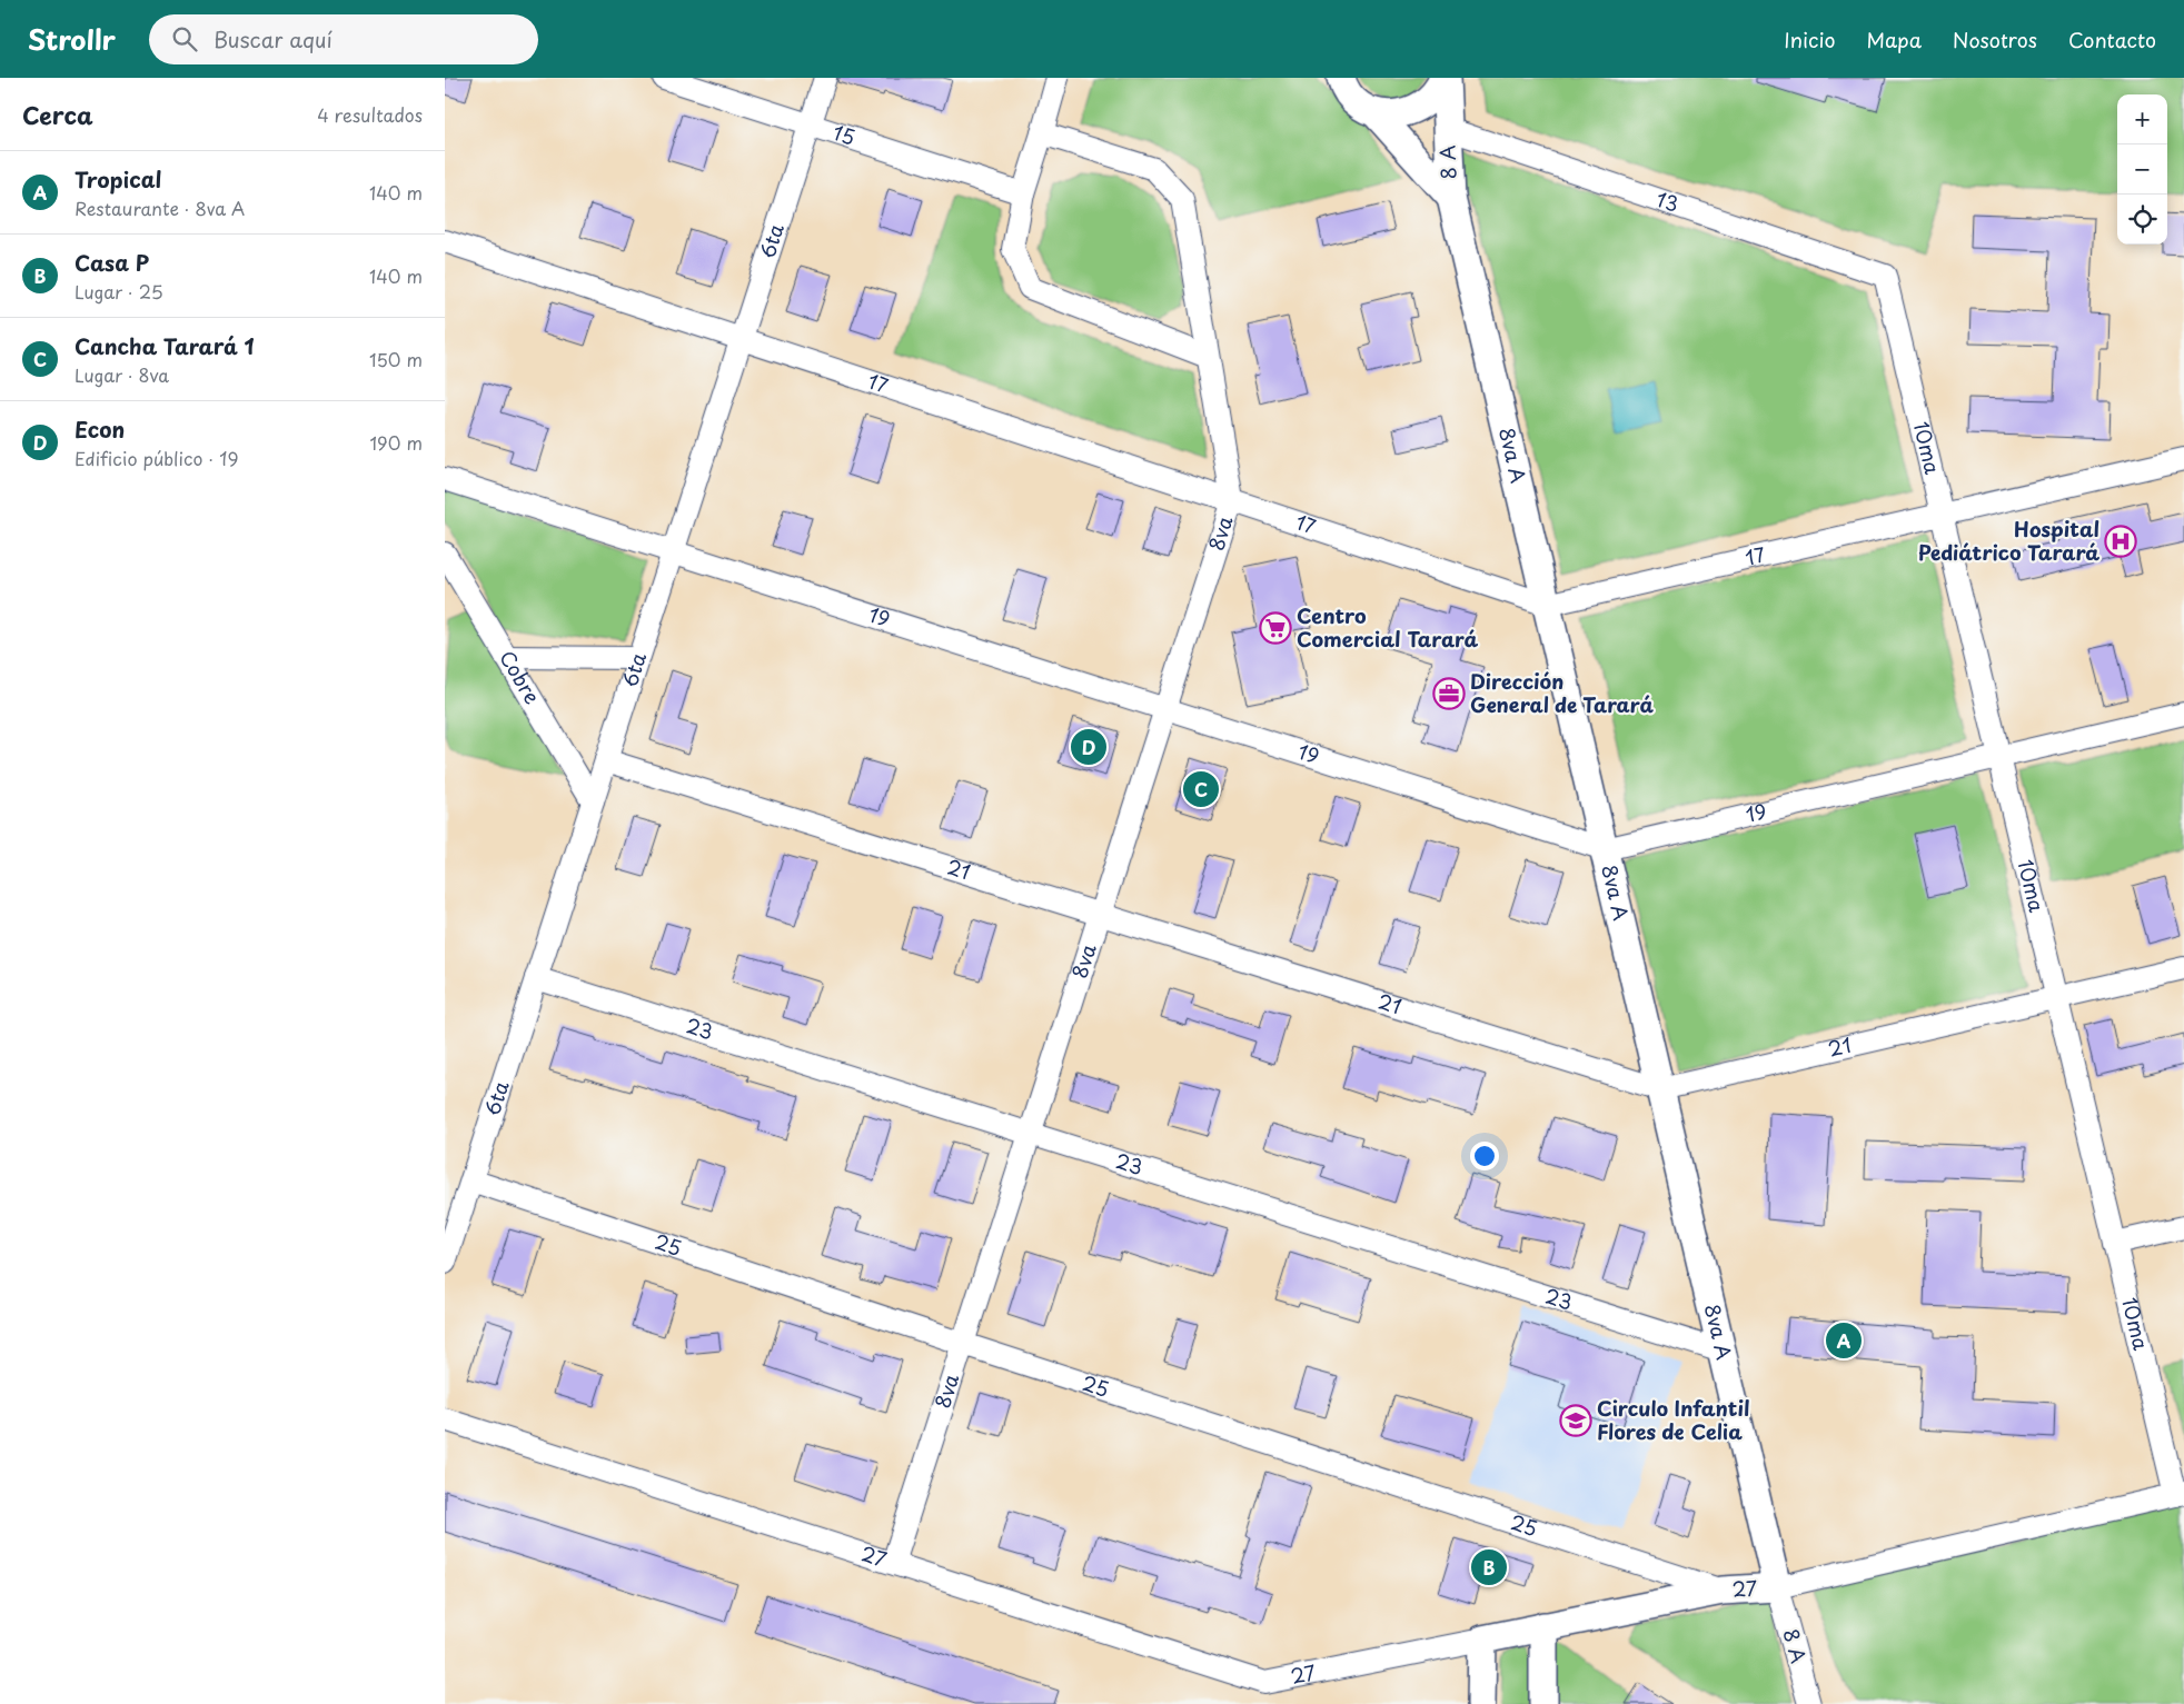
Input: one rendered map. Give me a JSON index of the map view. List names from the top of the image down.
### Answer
{
  "streets": {
    "street": [
      "15",
      "8 A",
      "13",
      "6ta",
      "17",
      "10ma",
      "8va A",
      "8va",
      "19",
      "Cobre",
      "21",
      "23",
      "25",
      "27"
    ]
  },
  "crossings": [
    ["15", "6ta"],
    ["8 A", "13"],
    ["8 A", "8va A"],
    ["8 A", "27"],
    ["13", "10ma"],
    ["6ta", "17"],
    ["6ta", "19"],
    ["6ta", "Cobre"],
    ["6ta", "21"],
    ["6ta", "23"],
    ["6ta", "25"],
    ["17", "10ma"],
    ["17", "8va A"],
    ["17", "8va"],
    ["10ma", "19"],
    ["10ma", "21"],
    ["10ma", "27"],
    ["8va A", "19"],
    ["8va A", "21"],
    ["8va A", "23"],
    ["8va A", "27"],
    ["8va", "19"],
    ["8va", "21"],
    ["8va", "23"],
    ["8va", "25"],
    ["8va", "27"],
    ["25", "27"]
  ],
  "places": {
    "hospital": ["Hospital Pediátrico Tarará"],
    "supermarket": ["Centro Comercial Tarará"],
    "office": ["Dirección General de Tarará"],
    "school or university": ["Circulo Infantil Flores de Celia"]
  },
  "page": {
    "header": "Strollr",
    "search": "Buscar aquí",
    "nav": [
      "Inicio",
      "Mapa",
      "Nosotros",
      "Contacto"
    ],
    "heading": ["Cerca", "4 resultados"],
    "map_buttons": ["+", "−"],
    "list": [
      {
        "mark": "A",
        "name": "Tropical",
        "note": "Restaurante · 8va A",
        "value": "140 m"
      },
      {
        "mark": "B",
        "name": "Casa P",
        "note": "Lugar · 25",
        "value": "140 m"
      },
      {
        "mark": "C",
        "name": "Cancha Tarará 1",
        "note": "Lugar · 8va",
        "value": "150 m"
      },
      {
        "mark": "D",
        "name": "Econ",
        "note": "Edificio público · 19",
        "value": "190 m"
      }
    ],
    "pins": [
      "D",
      "C",
      "A",
      "B"
    ]
  }
}
